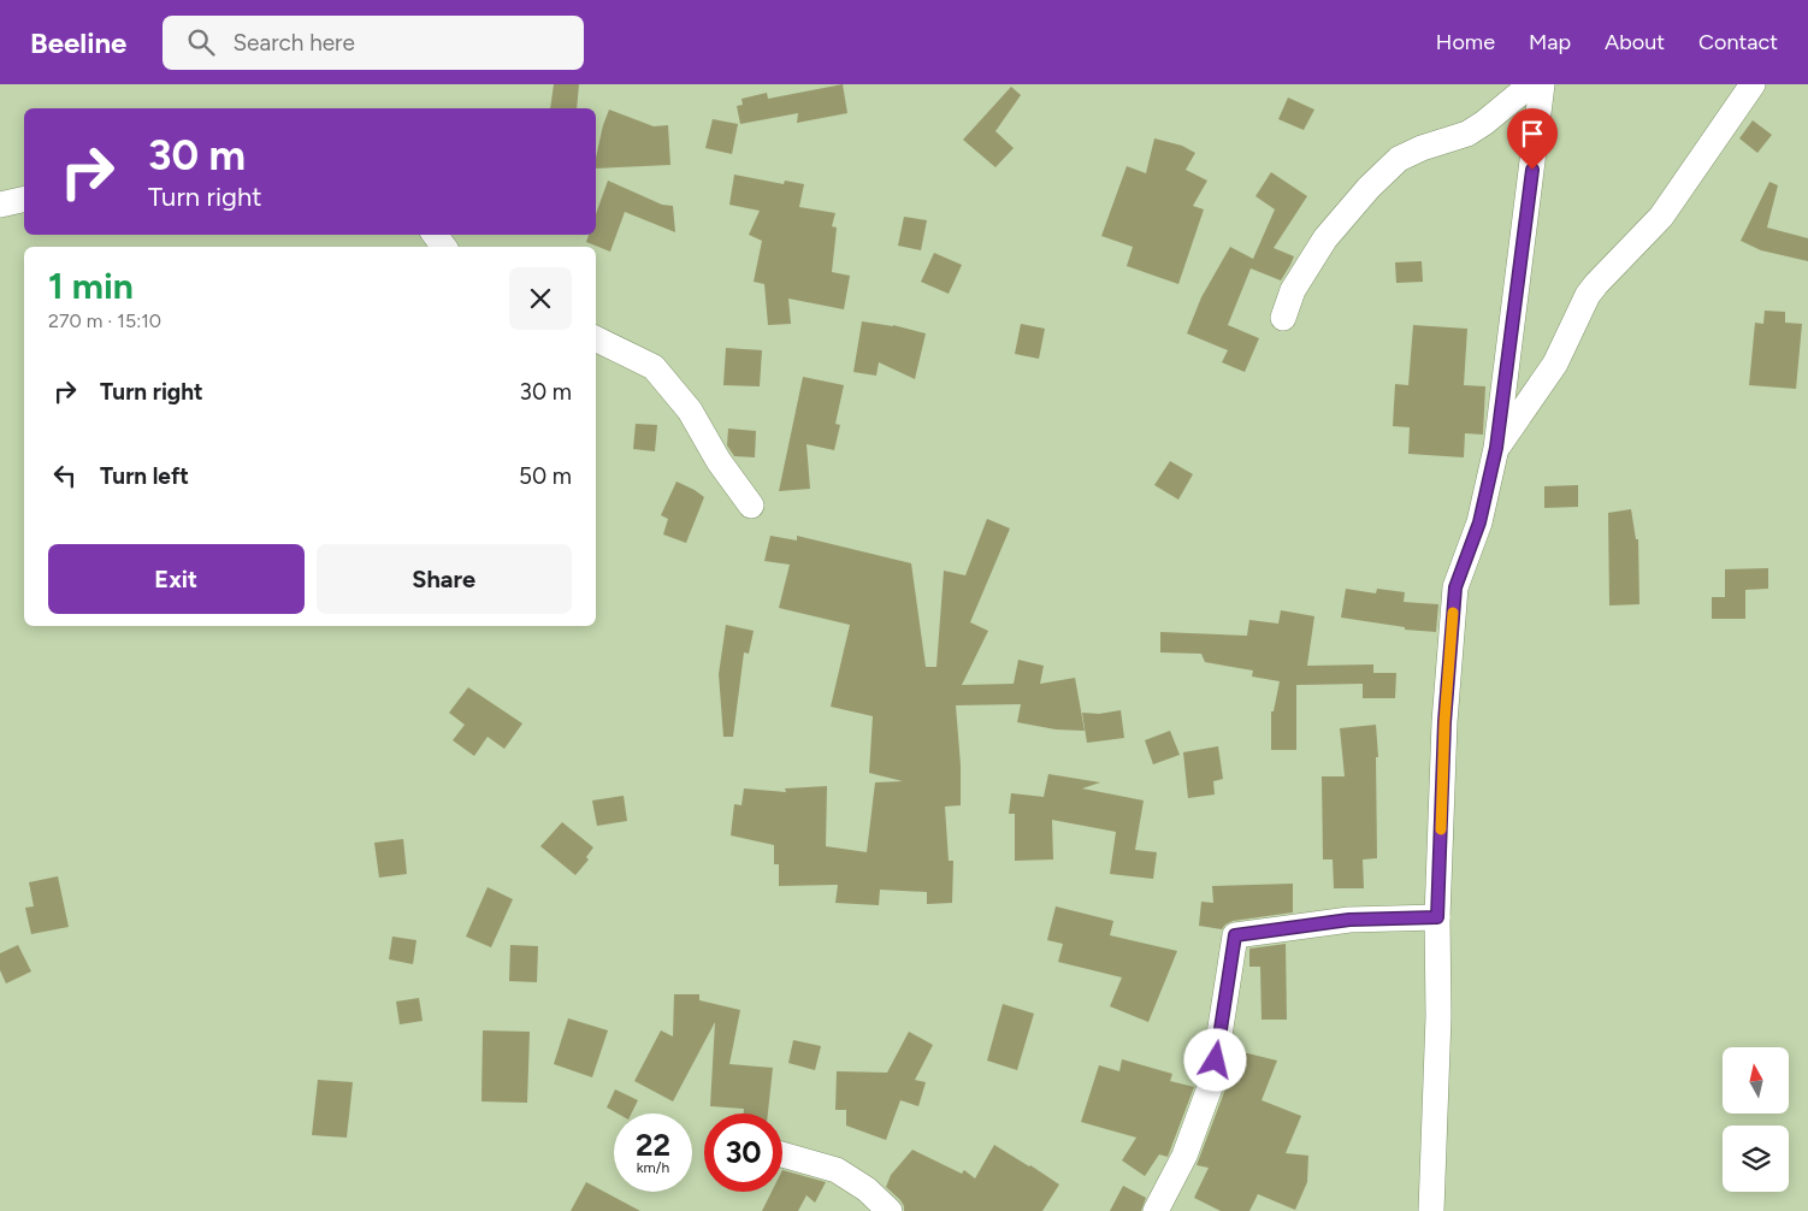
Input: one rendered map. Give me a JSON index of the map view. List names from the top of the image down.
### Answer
{
  "north": "top",
  "page": {
    "header": "Beeline",
    "search": "Search here",
    "nav": [
      "Home",
      "Map",
      "About",
      "Contact"
    ],
    "turn": ["30 m", "Turn right"],
    "heading": ["1 min", "270 m · 15:10"],
    "list": [
      {
        "name": "Turn right",
        "value": "30 m"
      },
      {
        "name": "Turn left",
        "value": "50 m"
      }
    ],
    "buttons": ["Exit", "Share"],
    "speed": "22 km/h",
    "limit": "30"
  }
}
